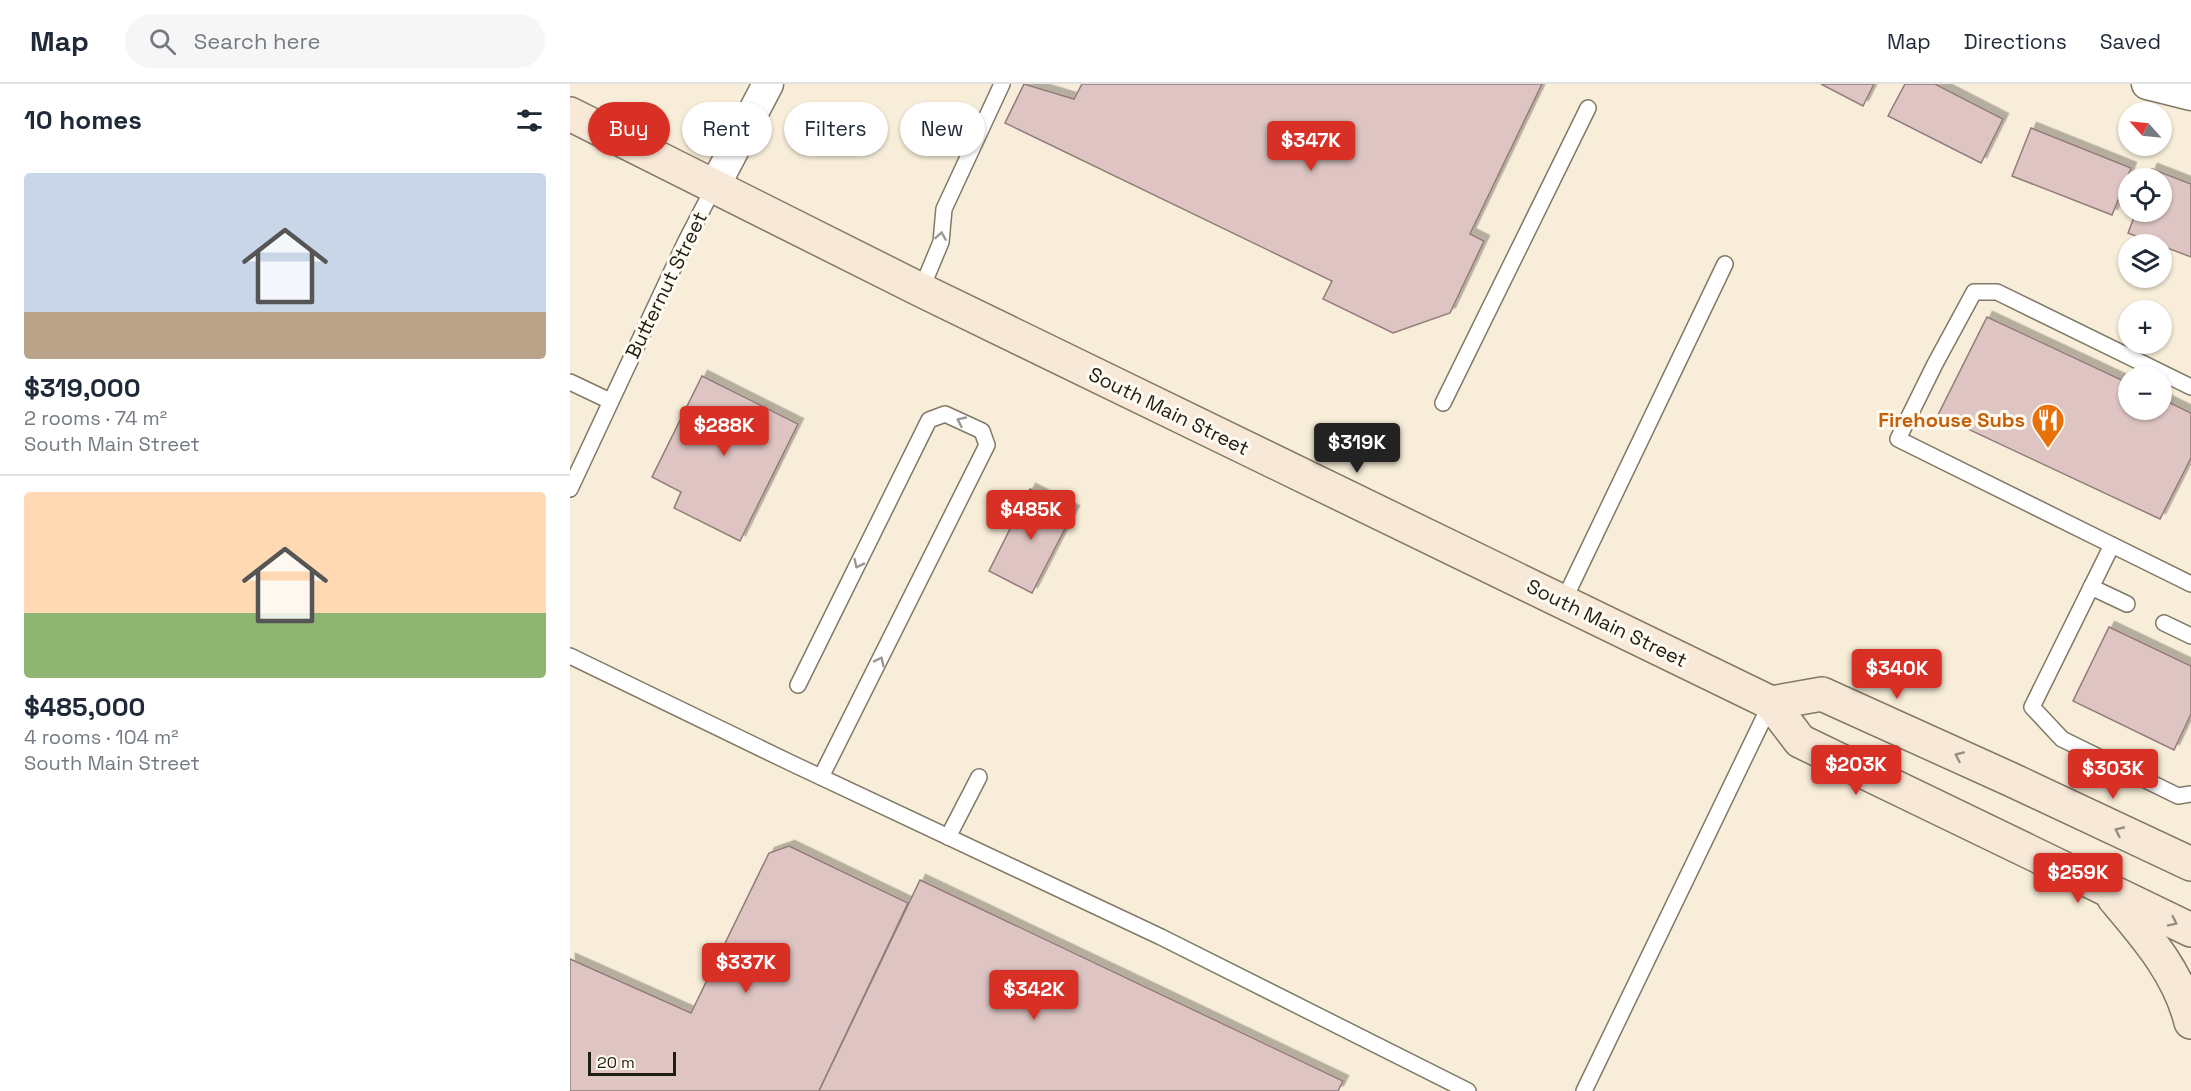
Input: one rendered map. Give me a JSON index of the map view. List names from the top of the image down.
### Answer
{
  "streets": {
    "main road": ["South Main Street"],
    "street": ["Butternut Street"]
  },
  "crossings": [
    ["Butternut Street", "South Main Street"]
  ],
  "places": {
    "restaurant": ["Firehouse Subs"]
  },
  "scale_bar": "20 m",
  "north": "top left",
  "page": {
    "header": "Map",
    "search": "Search here",
    "nav": ["Map", "Directions", "Saved"],
    "heading": "10 homes",
    "map_buttons": ["+", "−"],
    "chip": [
      "Buy",
      "Rent",
      "Filters",
      "New"
    ],
    "price": [
      "$347K",
      "$288K",
      "$319K",
      "$485K",
      "$340K",
      "$203K",
      "$303K",
      "$259K",
      "$337K",
      "$342K"
    ],
    "list": [
      {
        "name": "$319,000",
        "note": "2 rooms · 74 m² · South Main Street"
      },
      {
        "name": "$485,000",
        "note": "4 rooms · 104 m² · South Main Street"
      }
    ],
    "scale": "20 m"
  }
}
